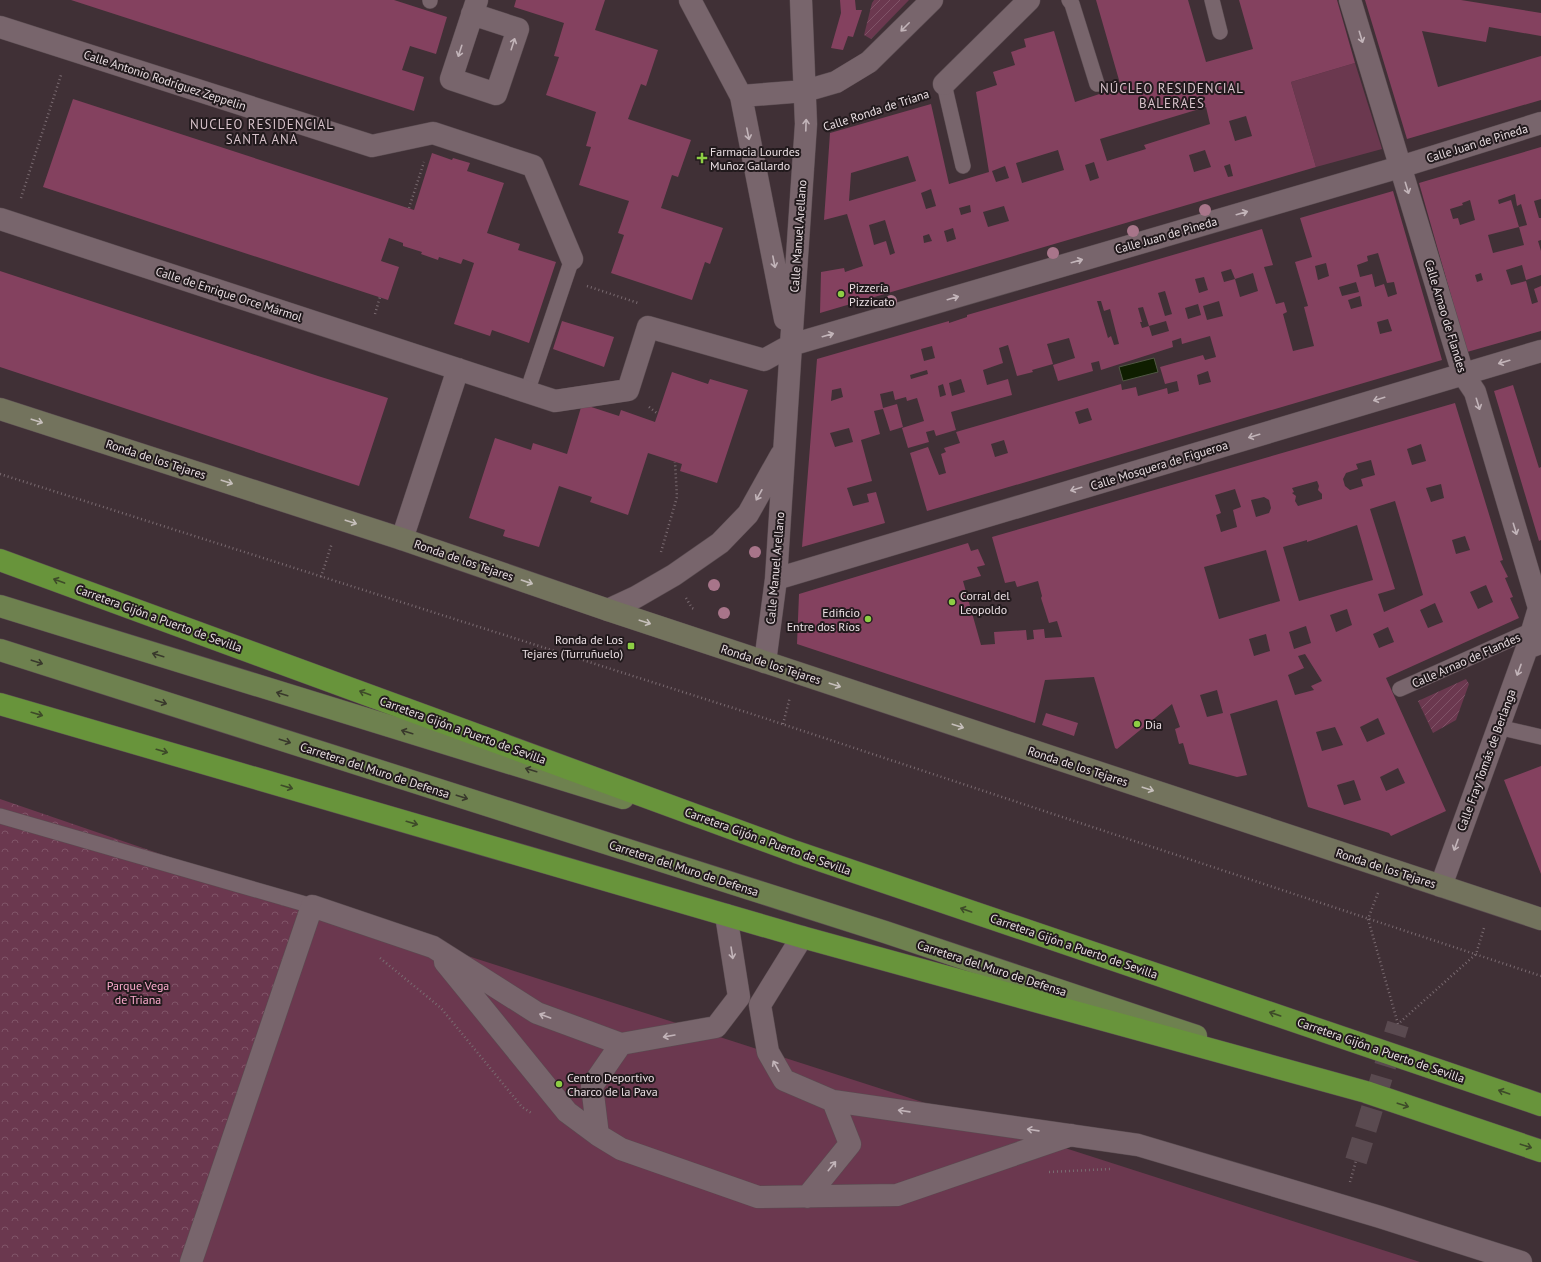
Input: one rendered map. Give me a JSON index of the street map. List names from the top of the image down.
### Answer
{
  "streets": {
    "highway": ["Carretera Gijón a Puerto de Sevilla"],
    "main road": ["Carretera del Muro de Defensa"],
    "street": [
      "Calle Antonio Rodríguez Zeppelin",
      "Calle Ronda de Triana",
      "Calle Juan de Pineda",
      "Calle Manuel Arellano",
      "Calle de Enrique Orce Mármol",
      "Calle Arnao de Flandes",
      "Ronda de los Tejares",
      "Calle Mosquera de Figueroa",
      "Calle Fray Tomás de Berlanga"
    ]
  },
  "crossings": [
    ["Calle Ronda de Triana", "Calle Manuel Arellano"],
    ["Calle Juan de Pineda", "Calle Manuel Arellano"],
    ["Calle Juan de Pineda", "Calle Arnao de Flandes"],
    ["Calle Manuel Arellano", "Ronda de los Tejares"],
    ["Calle Manuel Arellano", "Calle Mosquera de Figueroa"],
    ["Calle Arnao de Flandes", "Calle Mosquera de Figueroa"],
    ["Calle Arnao de Flandes", "Calle Fray Tomás de Berlanga"],
    ["Ronda de los Tejares", "Calle Fray Tomás de Berlanga"]
  ],
  "one_way": [
    "Calle Juan de Pineda",
    "Calle Arnao de Flandes",
    "Ronda de los Tejares",
    "Calle Mosquera de Figueroa",
    "Calle Fray Tomás de Berlanga"
  ],
  "districts": ["NÚCLEO RESIDENCIAL BALERAES", "NUCLEO RESIDENCIAL SANTA ANA"],
  "parks": ["Parque Vega de Triana"],
  "places": {
    "health": ["Farmacia Lourdes Muñoz Gallardo"],
    "other": [
      "Pizzería Pizzicato",
      "Corral del Leopoldo",
      "Edificio Entre dos Ríos",
      "Dia",
      "Centro Deportivo Charco de la Pava"
    ],
    "transit": ["Ronda de Los Tejares (Turruñuelo)"]
  }
}
